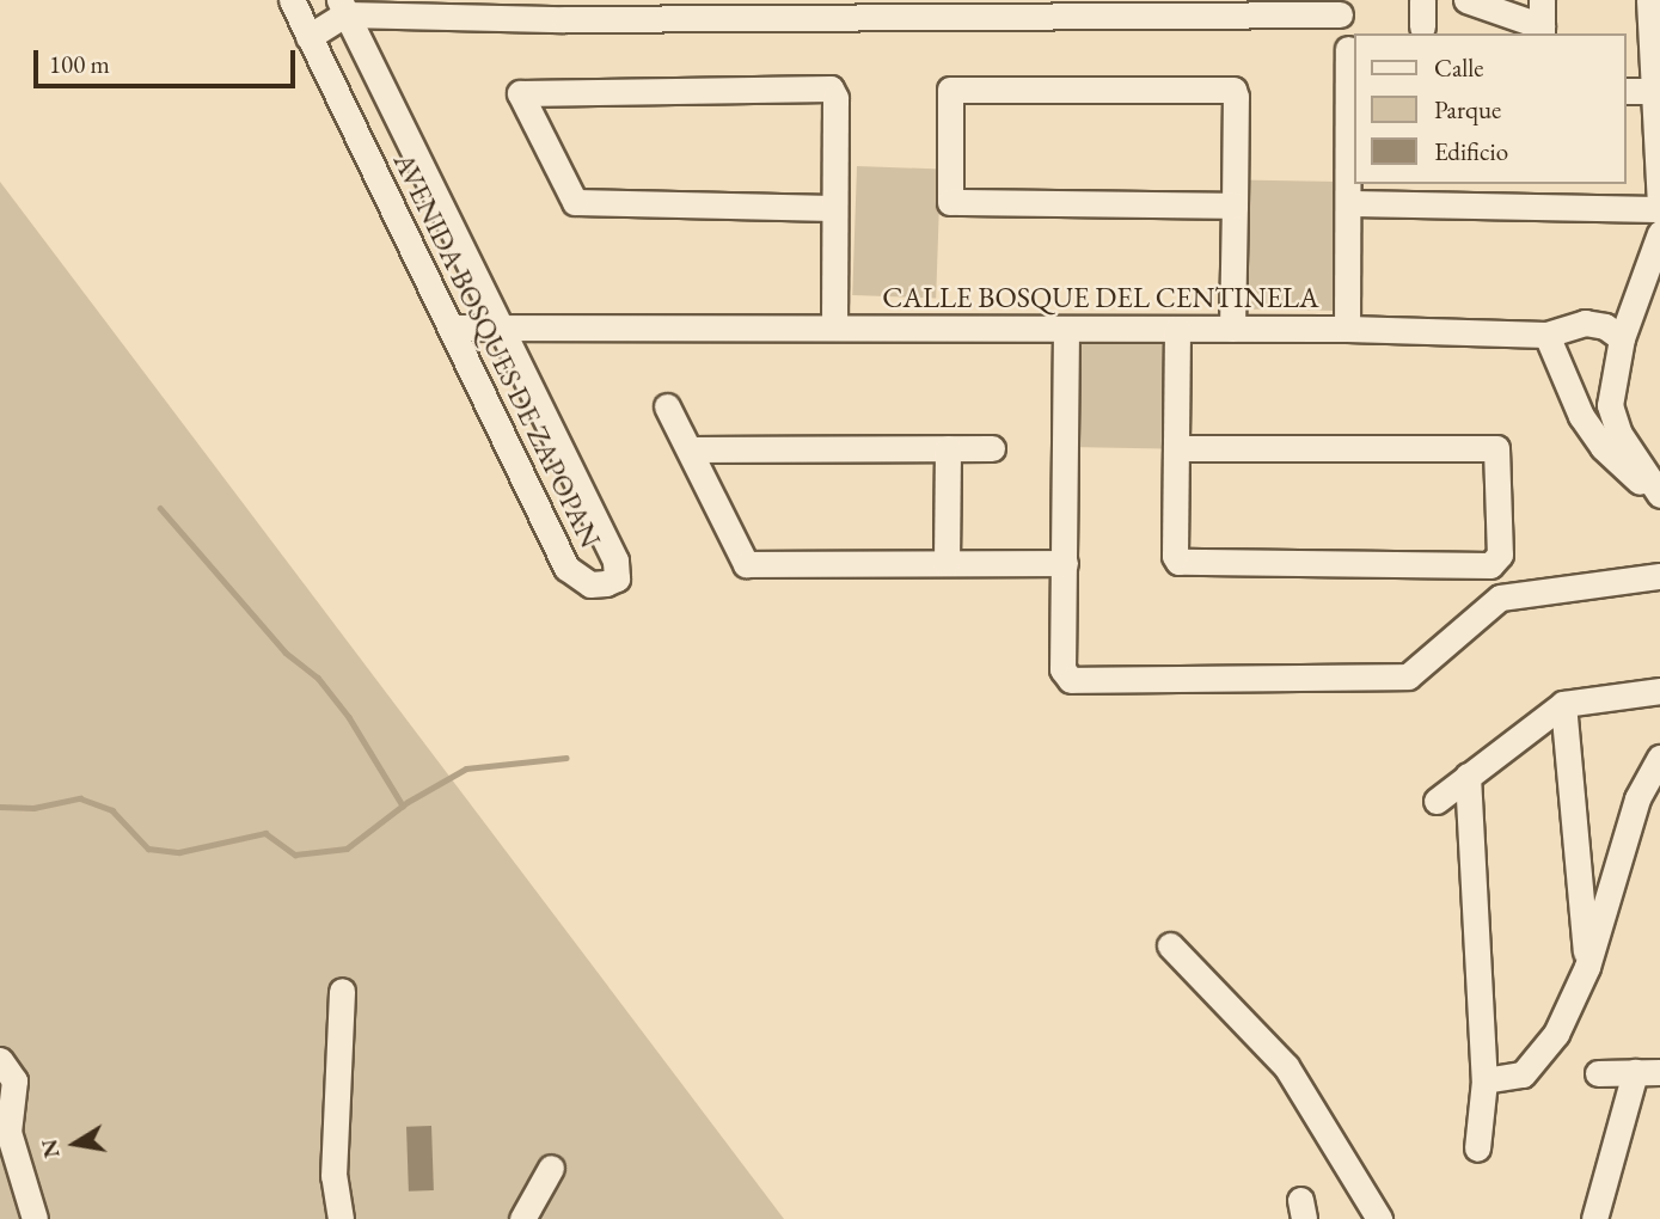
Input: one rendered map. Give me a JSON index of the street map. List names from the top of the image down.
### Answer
{
  "streets": {
    "street": ["CALLE BOSQUE DEL CENTINELA", "AVENIDA BOSQUES DE ZAPOPAN"]
  },
  "crossings": [
    ["CALLE BOSQUE DEL CENTINELA", "AVENIDA BOSQUES DE ZAPOPAN"]
  ],
  "legend": ["Calle", "Parque", "Edificio"],
  "scale_bar": "100 m",
  "north": "left"
}
